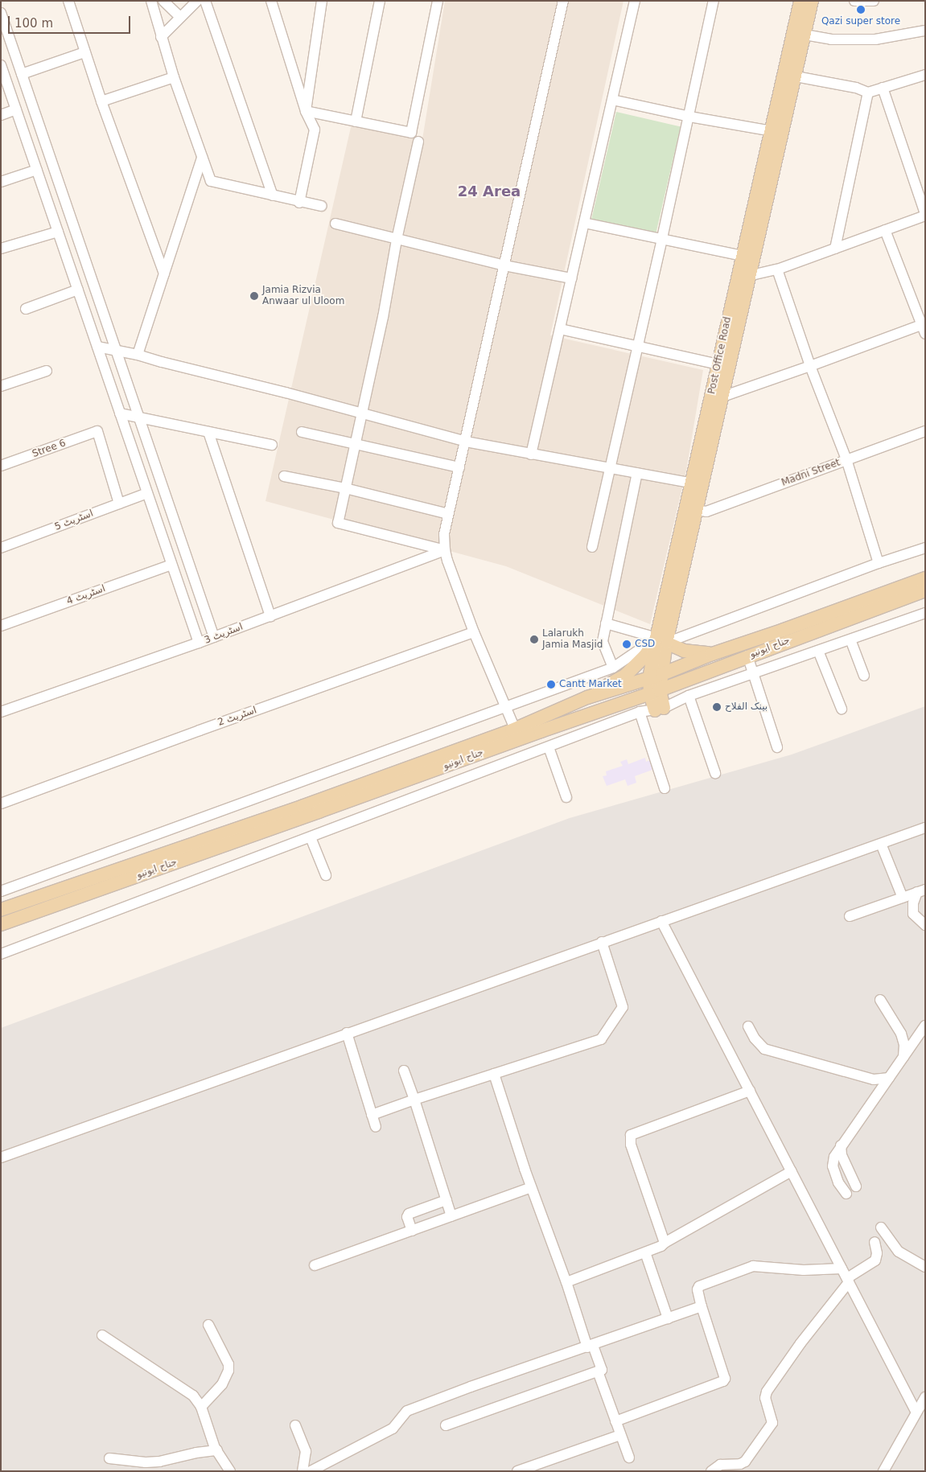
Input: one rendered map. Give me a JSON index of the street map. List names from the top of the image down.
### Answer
{
  "streets": {
    "main road": ["Post Office Road", "جناح ایونیو"],
    "street": [
      "Stree 6",
      "Madni Street",
      "اسٹریٹ 5",
      "اسٹریٹ 4",
      "اسٹریٹ 3",
      "اسٹریٹ 2"
    ]
  },
  "crossings": [
    ["Post Office Road", "Madni Street"],
    ["Post Office Road", "جناح ایونیو"],
    ["Stree 6", "اسٹریٹ 5"]
  ],
  "districts": ["24 Area"],
  "places": [
    "Qazi super store",
    "Jamia Rizvia Anwaar ul Uloom",
    "Lalarukh Jamia Masjid",
    "CSD",
    "Cantt Market",
    "بینک الفلاح"
  ],
  "scale_bar": "100 m"
}
